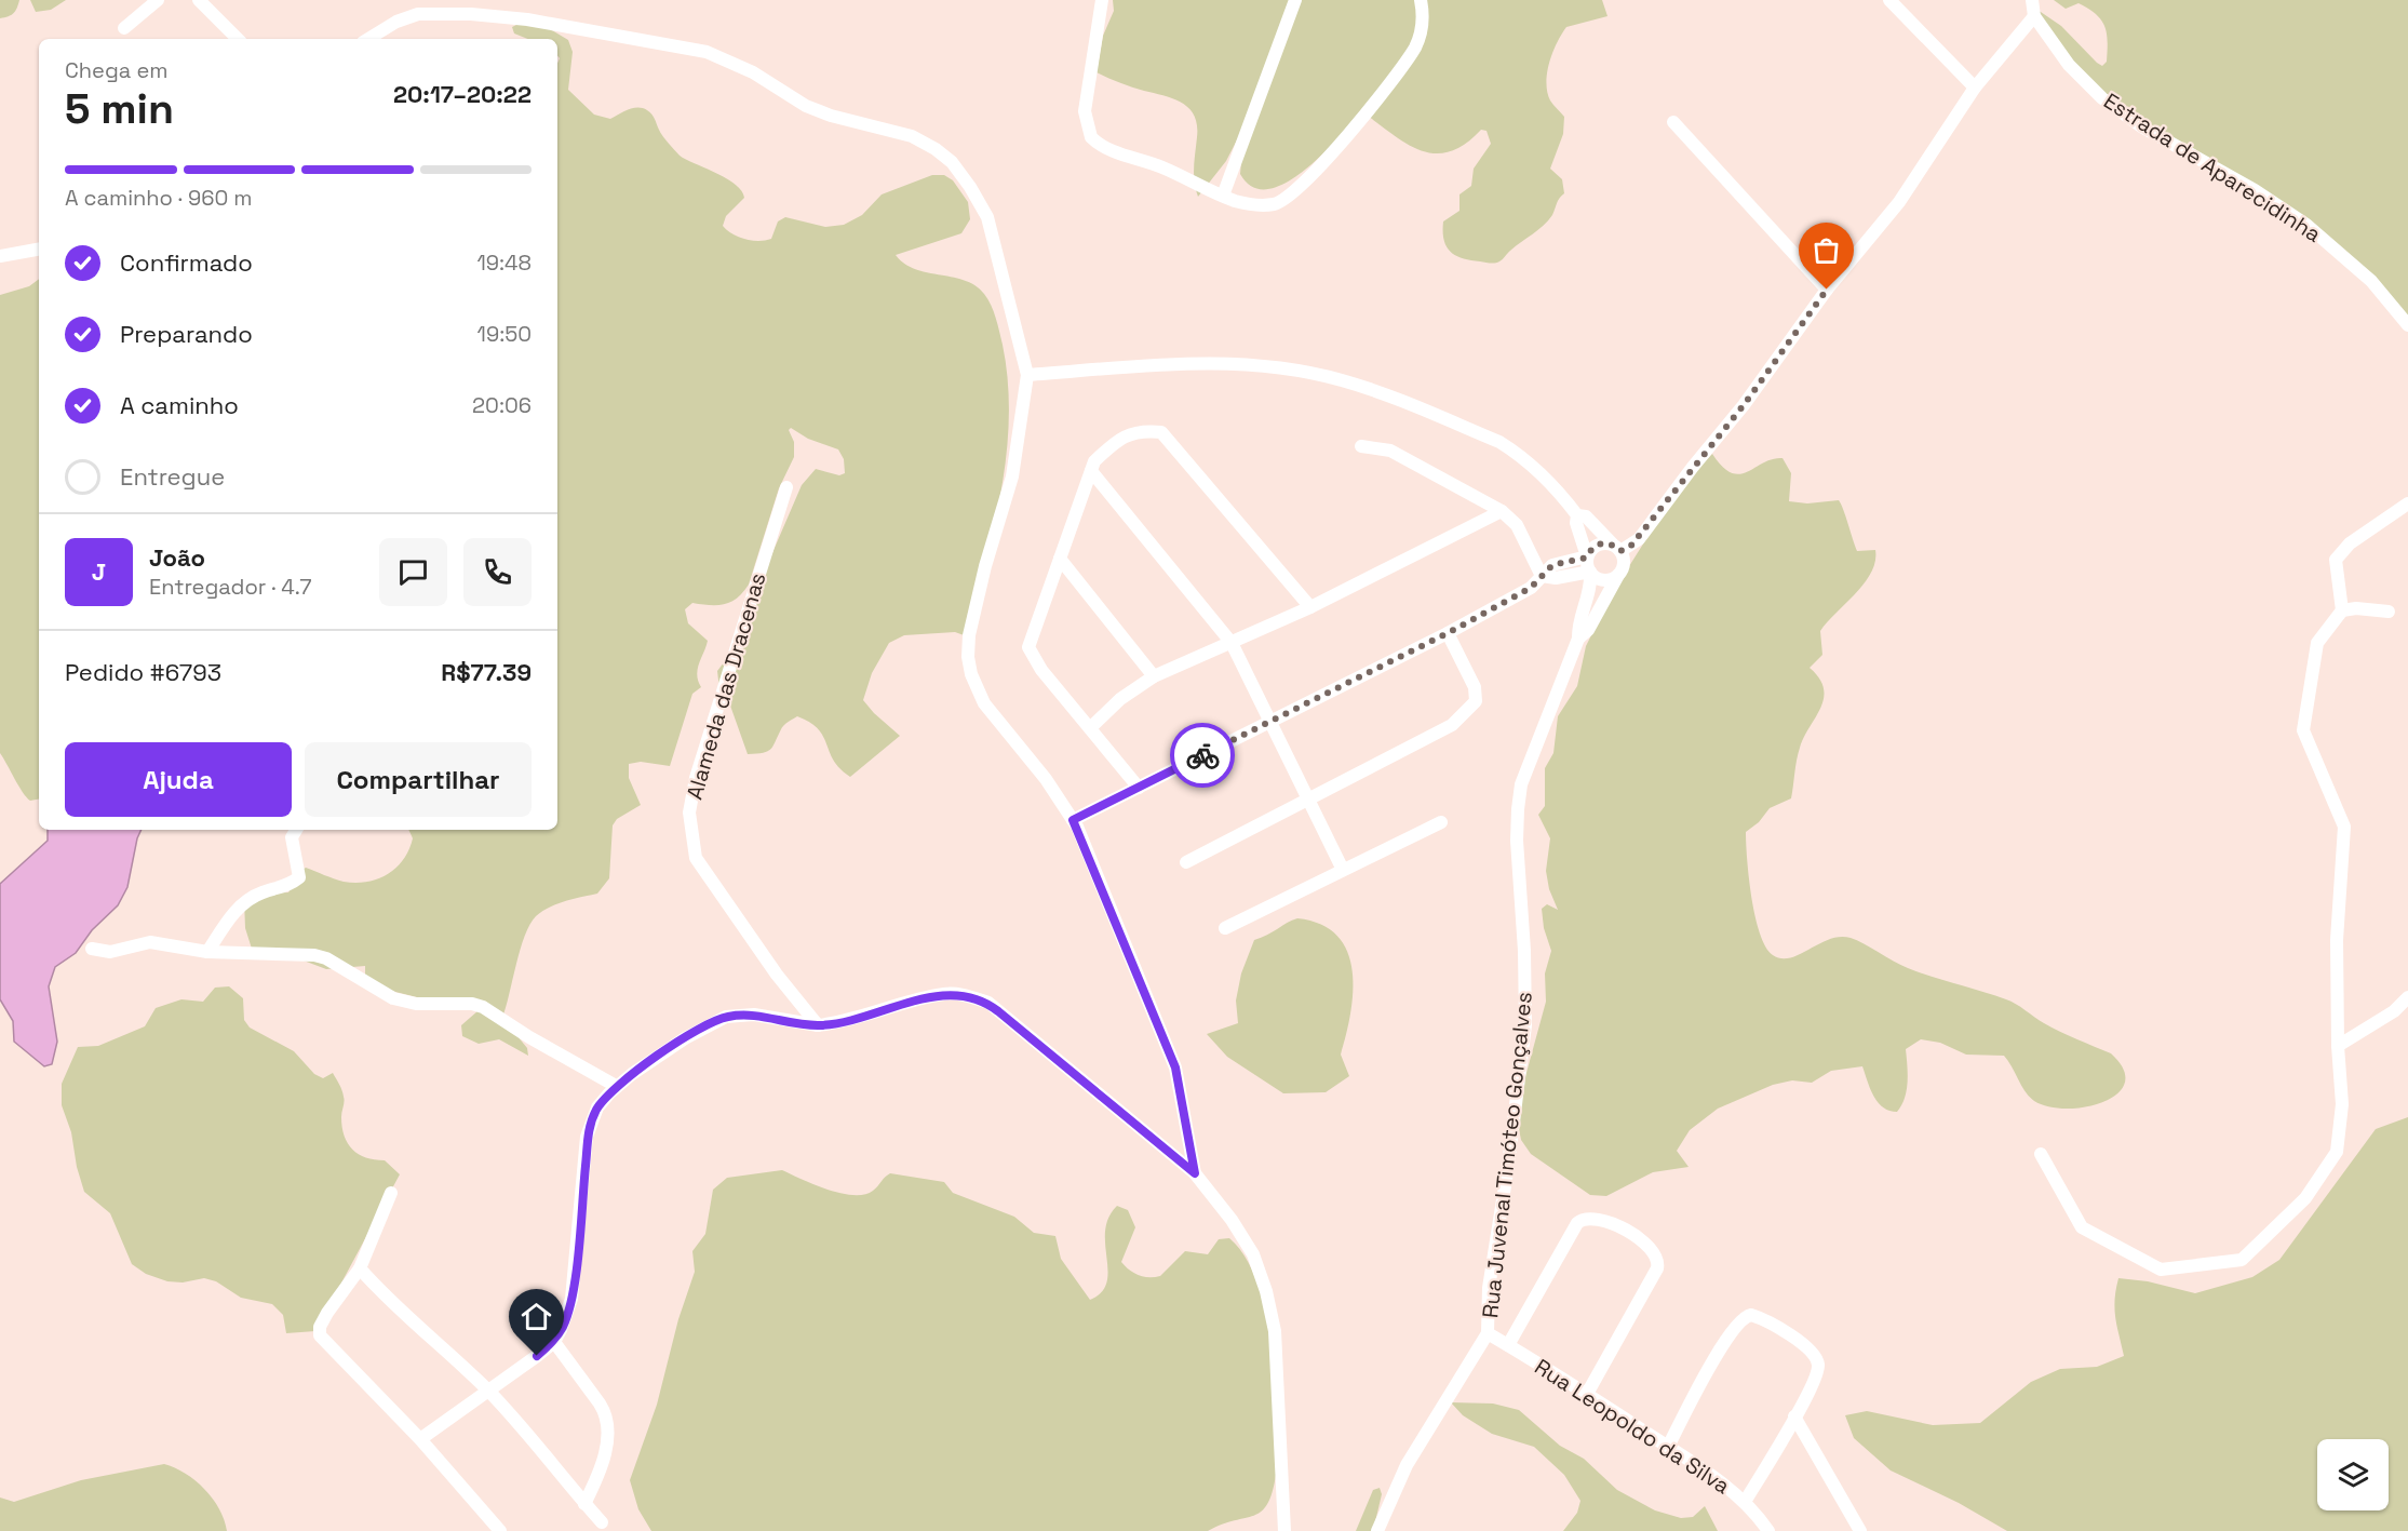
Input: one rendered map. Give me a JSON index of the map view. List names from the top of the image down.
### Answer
{
  "streets": {
    "street": [
      "Estrada de Aparecidinha",
      "Alameda das Dracenas",
      "Rua Juvenal Timóteo Gonçalves",
      "Rua Leopoldo da Silva"
    ]
  },
  "crossings": [
    ["Rua Juvenal Timóteo Gonçalves", "Rua Leopoldo da Silva"]
  ],
  "page": {
    "heading": ["5 min", "Chega em", "20:17–20:22"],
    "panel": [
      "João",
      "Entregador · 4.7",
      "Pedido #6793",
      "R$77.39"
    ],
    "bar": "A caminho · 960 m",
    "list": [
      ["Confirmado", "19:48"],
      ["Preparando", "19:50"],
      ["A caminho", "20:06"],
      "Entregue"
    ],
    "round": "J",
    "buttons": ["Ajuda", "Compartilhar"]
  }
}
